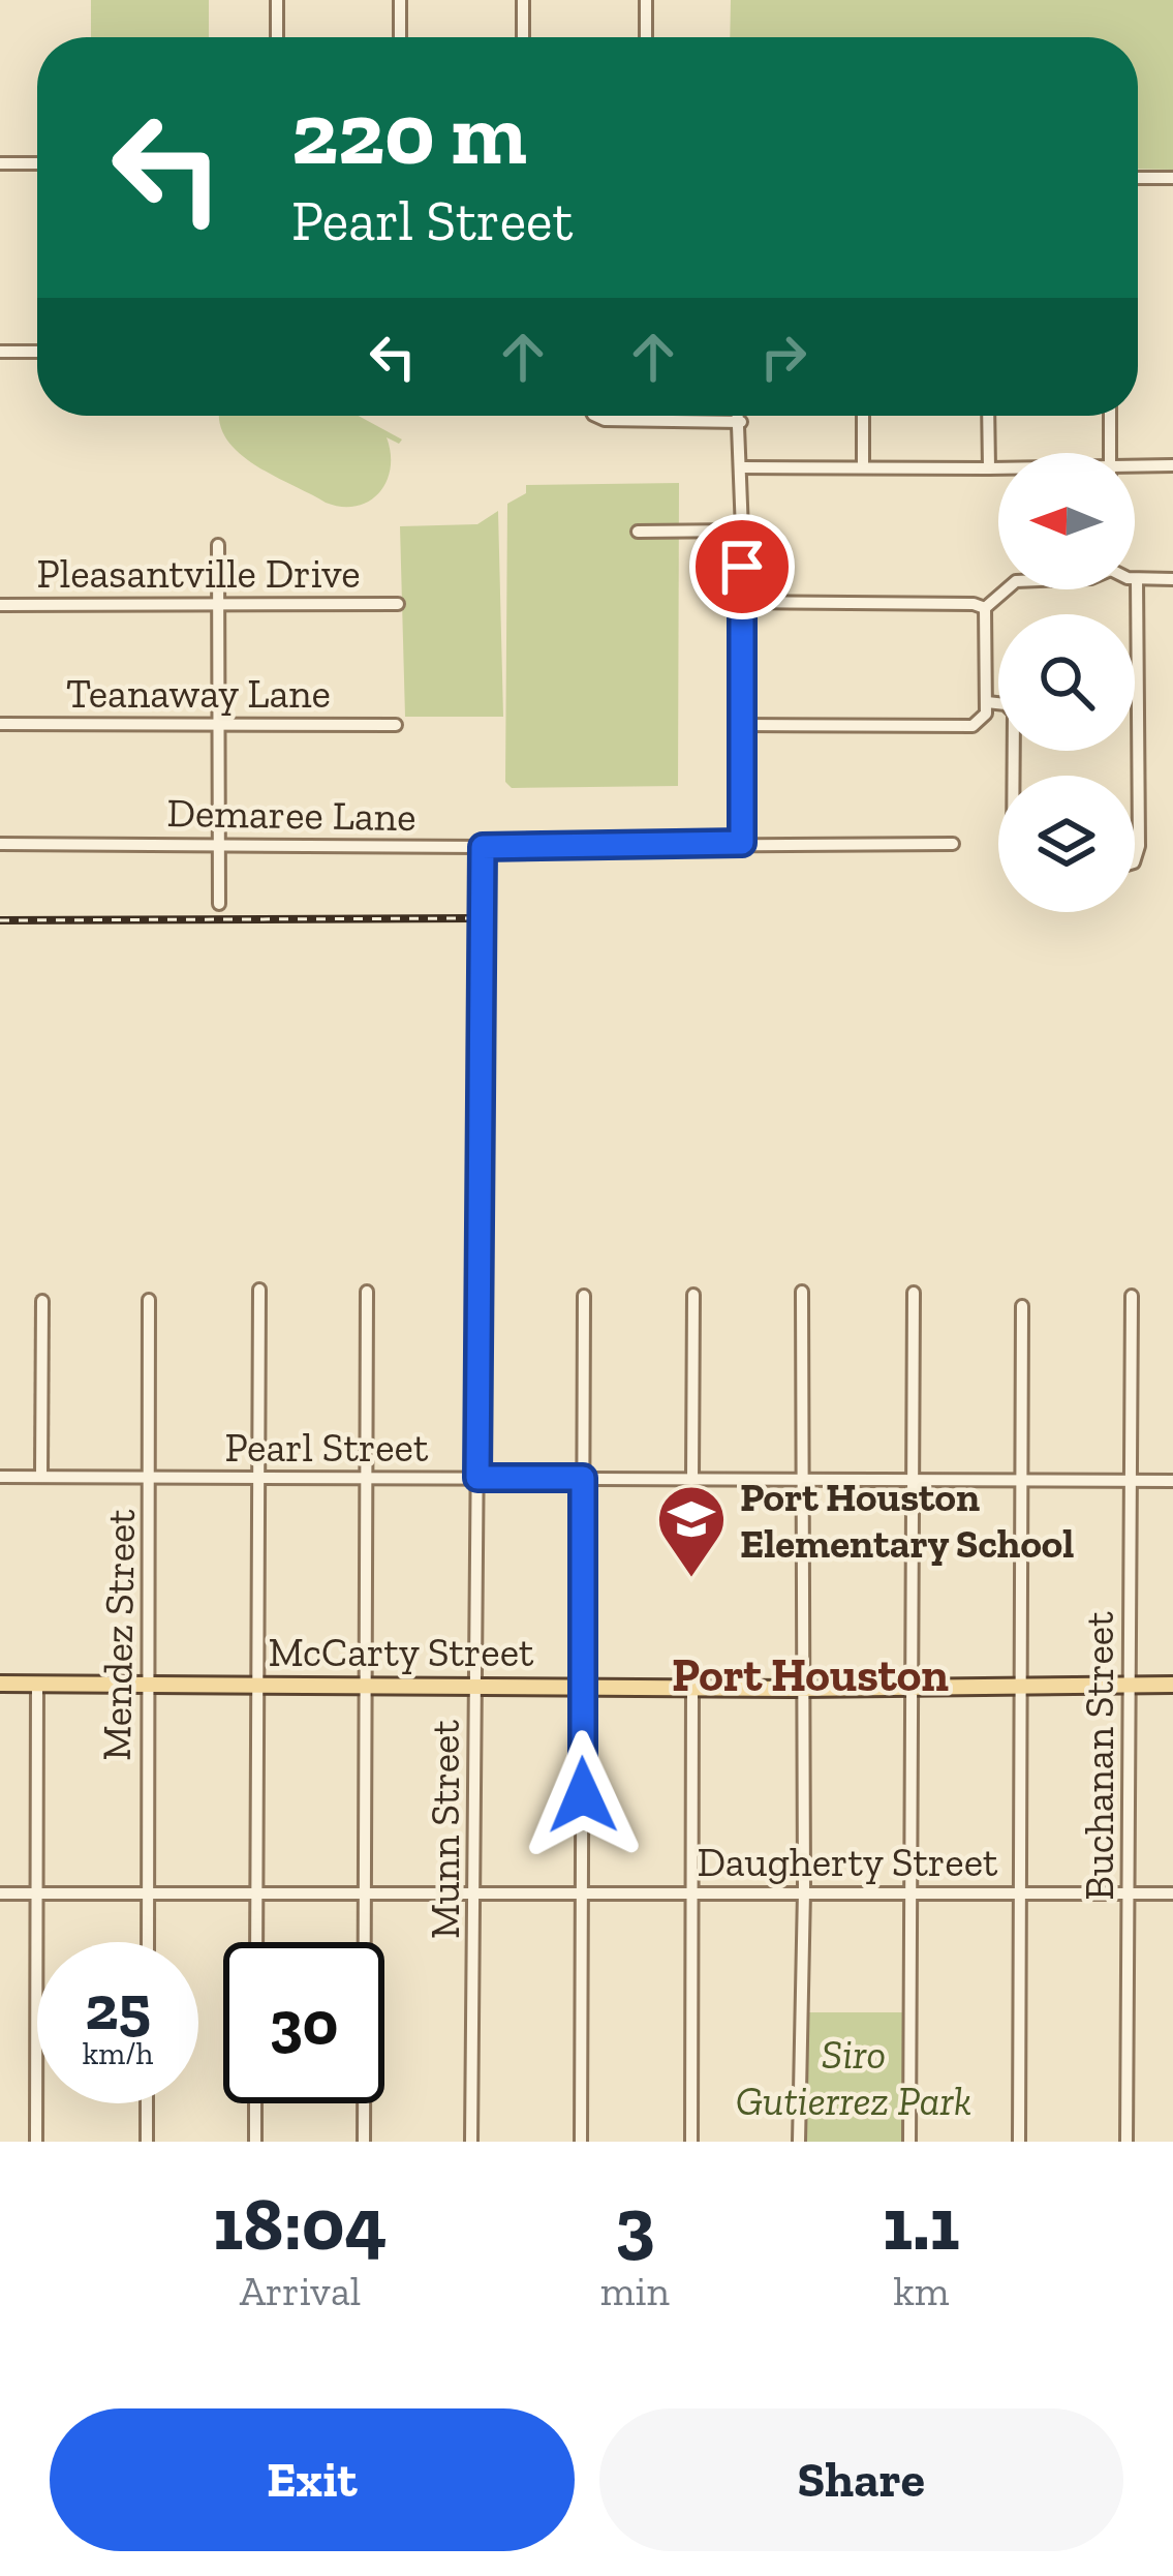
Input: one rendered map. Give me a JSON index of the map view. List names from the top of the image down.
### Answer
{
  "streets": {
    "main road": ["McCarty Street"],
    "street": [
      "Pleasantville Drive",
      "Teanaway Lane",
      "Demaree Lane",
      "Pearl Street",
      "Mendez Street",
      "Buchanan Street",
      "Munn Street",
      "Daugherty Street"
    ]
  },
  "crossings": [
    ["Demaree Lane", "Munn Street"],
    ["Pearl Street", "Mendez Street"],
    ["Pearl Street", "Buchanan Street"],
    ["Pearl Street", "Munn Street"],
    ["Mendez Street", "McCarty Street"],
    ["Mendez Street", "Daugherty Street"],
    ["McCarty Street", "Buchanan Street"],
    ["McCarty Street", "Munn Street"],
    ["Buchanan Street", "Daugherty Street"],
    ["Munn Street", "Daugherty Street"]
  ],
  "districts": ["Port Houston"],
  "parks": ["Siro Gutierrez Park"],
  "places": {
    "school or university": ["Port Houston Elementary School"]
  },
  "north": "left",
  "page": {
    "turn": ["220 m", "Pearl Street"],
    "speed": "25 km/h",
    "limit": "30",
    "eta": [
      "18:04",
      "Arrival",
      "3",
      "min",
      "1.1",
      "km"
    ],
    "buttons": ["Exit", "Share"]
  }
}
